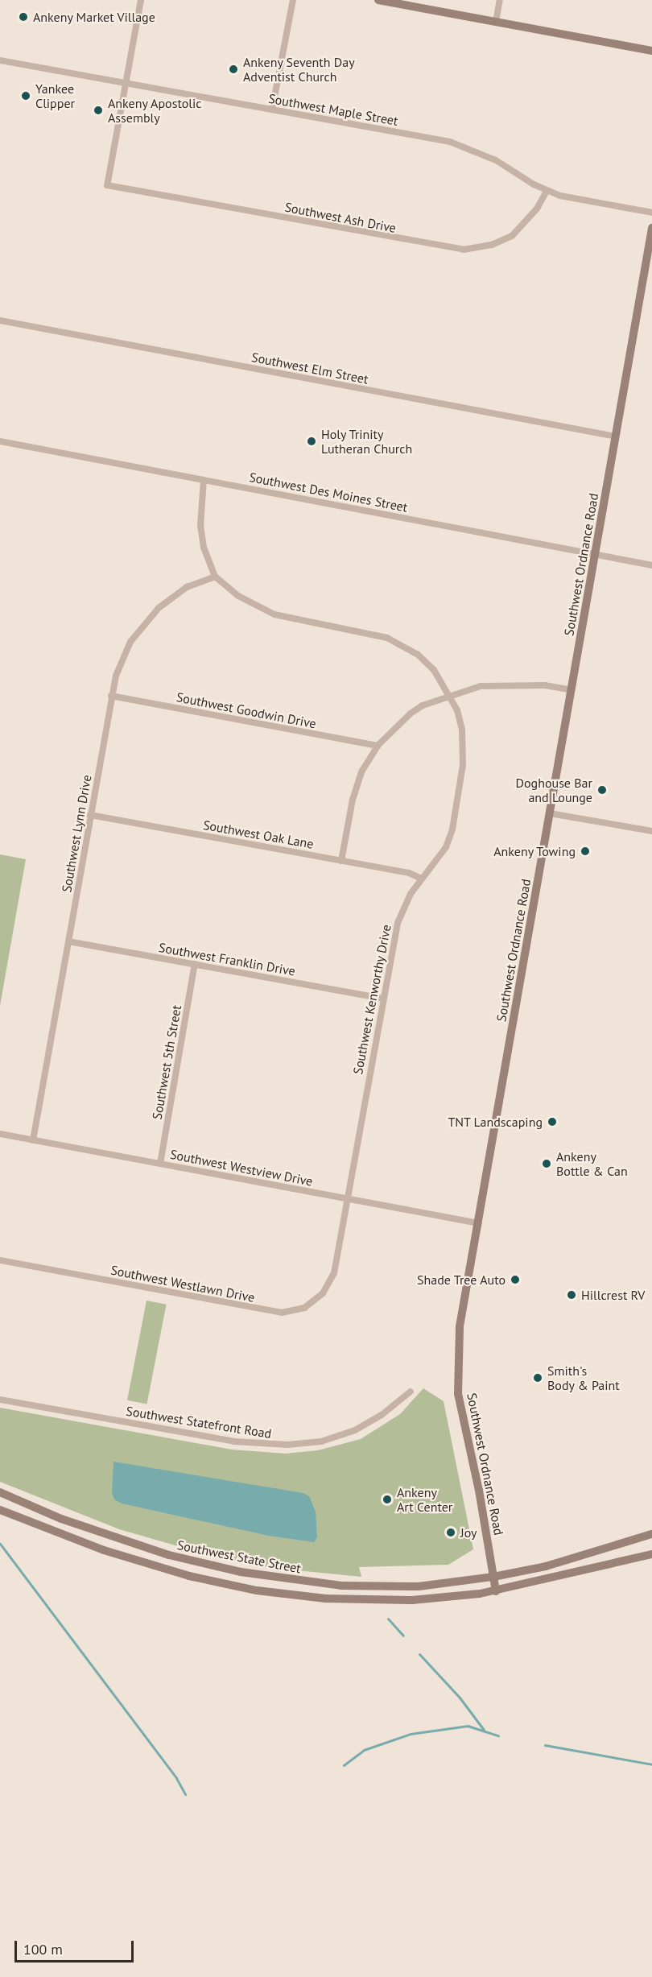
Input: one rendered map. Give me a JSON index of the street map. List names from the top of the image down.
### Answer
{
  "streets": {
    "street": [
      "Southwest Maple Street",
      "Southwest Ash Drive",
      "Southwest Elm Street",
      "Southwest Des Moines Street",
      "Southwest Ordnance Road",
      "Southwest Goodwin Drive",
      "Southwest Lynn Drive",
      "Southwest Oak Lane",
      "Southwest Franklin Drive",
      "Southwest Kenworthy Drive",
      "Southwest 5th Street",
      "Southwest Westview Drive",
      "Southwest Westlawn Drive",
      "Southwest Statefront Road",
      "Southwest State Street"
    ]
  },
  "crossings": [
    ["Southwest Maple Street", "Southwest Ash Drive"],
    ["Southwest Elm Street", "Southwest Ordnance Road"],
    ["Southwest Des Moines Street", "Southwest Ordnance Road"],
    ["Southwest Ordnance Road", "Southwest Westview Drive"],
    ["Southwest Ordnance Road", "Southwest State Street"],
    ["Southwest Goodwin Drive", "Southwest Lynn Drive"],
    ["Southwest Lynn Drive", "Southwest Oak Lane"],
    ["Southwest Lynn Drive", "Southwest Franklin Drive"],
    ["Southwest Lynn Drive", "Southwest Kenworthy Drive"],
    ["Southwest Lynn Drive", "Southwest Westview Drive"],
    ["Southwest Oak Lane", "Southwest Kenworthy Drive"],
    ["Southwest Franklin Drive", "Southwest Kenworthy Drive"],
    ["Southwest Franklin Drive", "Southwest 5th Street"],
    ["Southwest Kenworthy Drive", "Southwest Westview Drive"],
    ["Southwest Kenworthy Drive", "Southwest Westlawn Drive"],
    ["Southwest 5th Street", "Southwest Westview Drive"]
  ],
  "places": [
    "Ankeny Market Village",
    "Ankeny Seventh Day Adventist Church",
    "Yankee Clipper",
    "Ankeny Apostolic Assembly",
    "Holy Trinity Lutheran Church",
    "Doghouse Bar and Lounge",
    "Ankeny Towing",
    "TNT Landscaping",
    "Ankeny Bottle & Can",
    "Shade Tree Auto",
    "Hillcrest RV",
    "Smith's Body & Paint",
    "Ankeny Art Center",
    "Joy"
  ],
  "scale_bar": "100 m"
}
